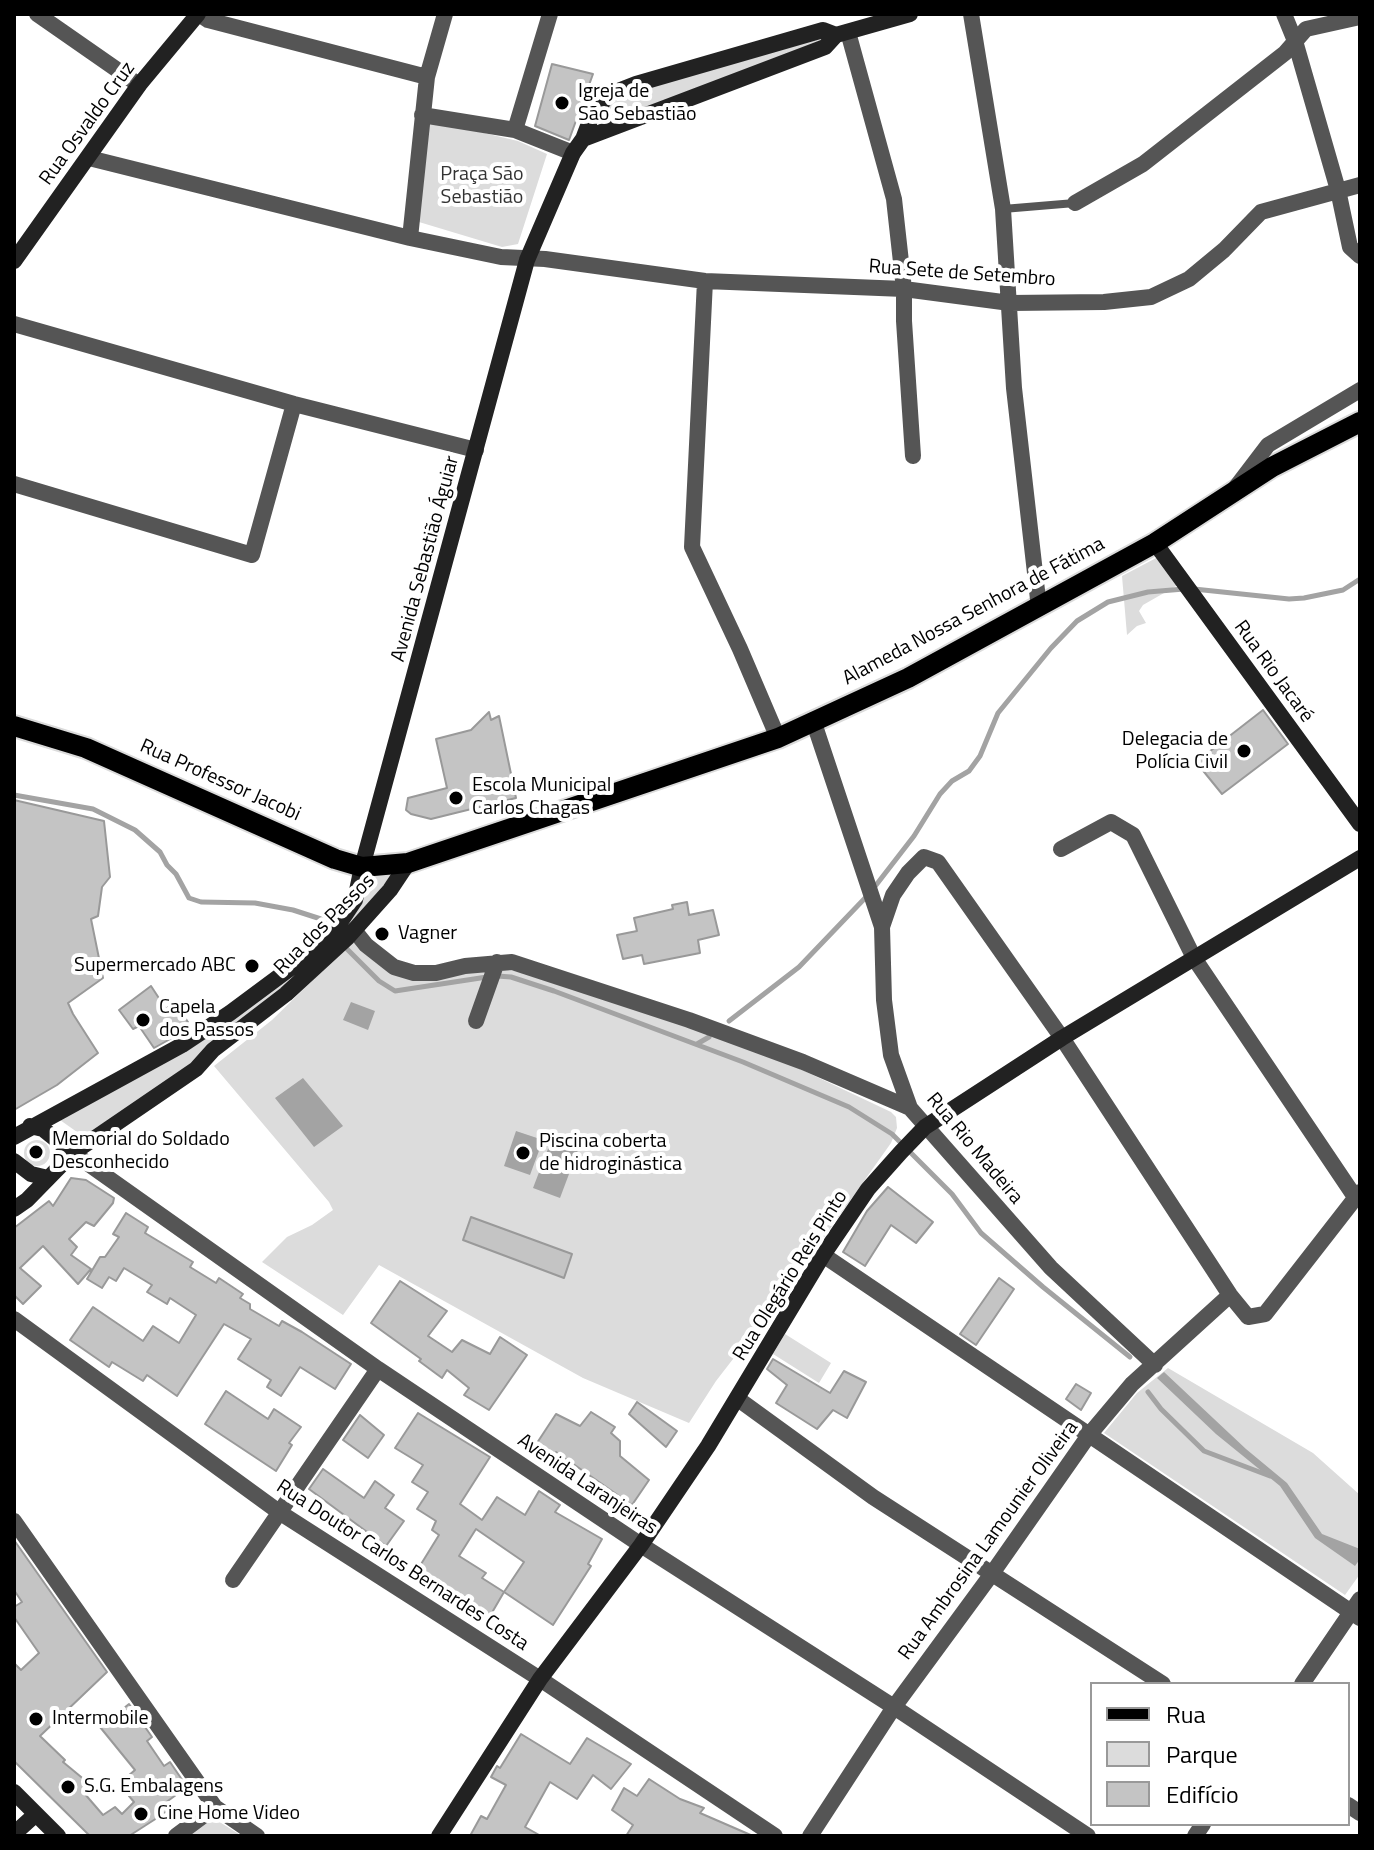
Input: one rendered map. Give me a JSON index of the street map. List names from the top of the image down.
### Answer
{
  "streets": {
    "main road": ["Alameda Nossa Senhora de Fátima", "Rua Professor Jacobi"],
    "street": [
      "Rua Osvaldo Cruz",
      "Rua Sete de Setembro",
      "Avenida Sebastião Águiar",
      "Rua Rio Jacaré",
      "Rua dos Passos",
      "Rua Rio Madeira",
      "Rua Olegário Reis Pinto",
      "Avenida Laranjeiras",
      "Rua Ambrosina Lamounier Oliveira",
      "Rua Doutor Carlos Bernardes Costa"
    ]
  },
  "crossings": [
    ["Rua Sete de Setembro", "Avenida Sebastião Águiar"],
    ["Avenida Sebastião Águiar", "Rua Professor Jacobi"],
    ["Avenida Sebastião Águiar", "Rua dos Passos"],
    ["Alameda Nossa Senhora de Fátima", "Rua Rio Jacaré"],
    ["Alameda Nossa Senhora de Fátima", "Rua Professor Jacobi"],
    ["Alameda Nossa Senhora de Fátima", "Rua dos Passos"],
    ["Alameda Nossa Senhora de Fátima", "Rua Rio Madeira"],
    ["Rua Professor Jacobi", "Rua dos Passos"],
    ["Rua dos Passos", "Avenida Laranjeiras"],
    ["Rua Rio Madeira", "Rua Olegário Reis Pinto"],
    ["Rua Rio Madeira", "Rua Ambrosina Lamounier Oliveira"],
    ["Rua Olegário Reis Pinto", "Avenida Laranjeiras"],
    ["Rua Olegário Reis Pinto", "Rua Doutor Carlos Bernardes Costa"],
    ["Avenida Laranjeiras", "Rua Ambrosina Lamounier Oliveira"]
  ],
  "parks": ["Praça São Sebastião"],
  "places": [
    "Igreja de São Sebastião",
    "Delegacia de Polícia Civil",
    "Escola Municipal Carlos Chagas",
    "Vagner",
    "Supermercado ABC",
    "Capela dos Passos",
    "Memorial do Soldado Desconhecido",
    "Piscina coberta de hidroginástica",
    "Intermobile",
    "S.G. Embalagens",
    "Cine Home Video"
  ],
  "legend": ["Rua", "Parque", "Edifício"]
}
